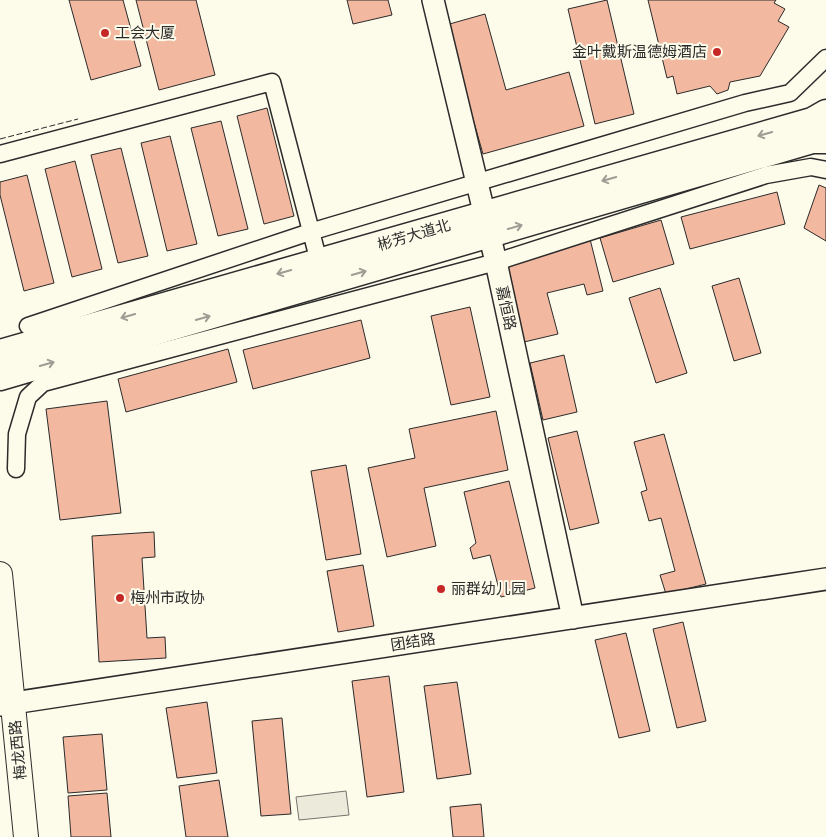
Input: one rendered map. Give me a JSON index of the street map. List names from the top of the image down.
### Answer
{
  "streets": {
    "main road": ["彬芳大道北", "梅龙西路"],
    "street": ["嘉恒路", "团结路"]
  },
  "crossings": [
    ["彬芳大道北", "嘉恒路"],
    ["嘉恒路", "团结路"],
    ["团结路", "梅龙西路"]
  ],
  "places": [
    "工会大厦",
    "金叶戴斯温德姆酒店",
    "丽群幼儿园",
    "梅州市政协"
  ]
}
